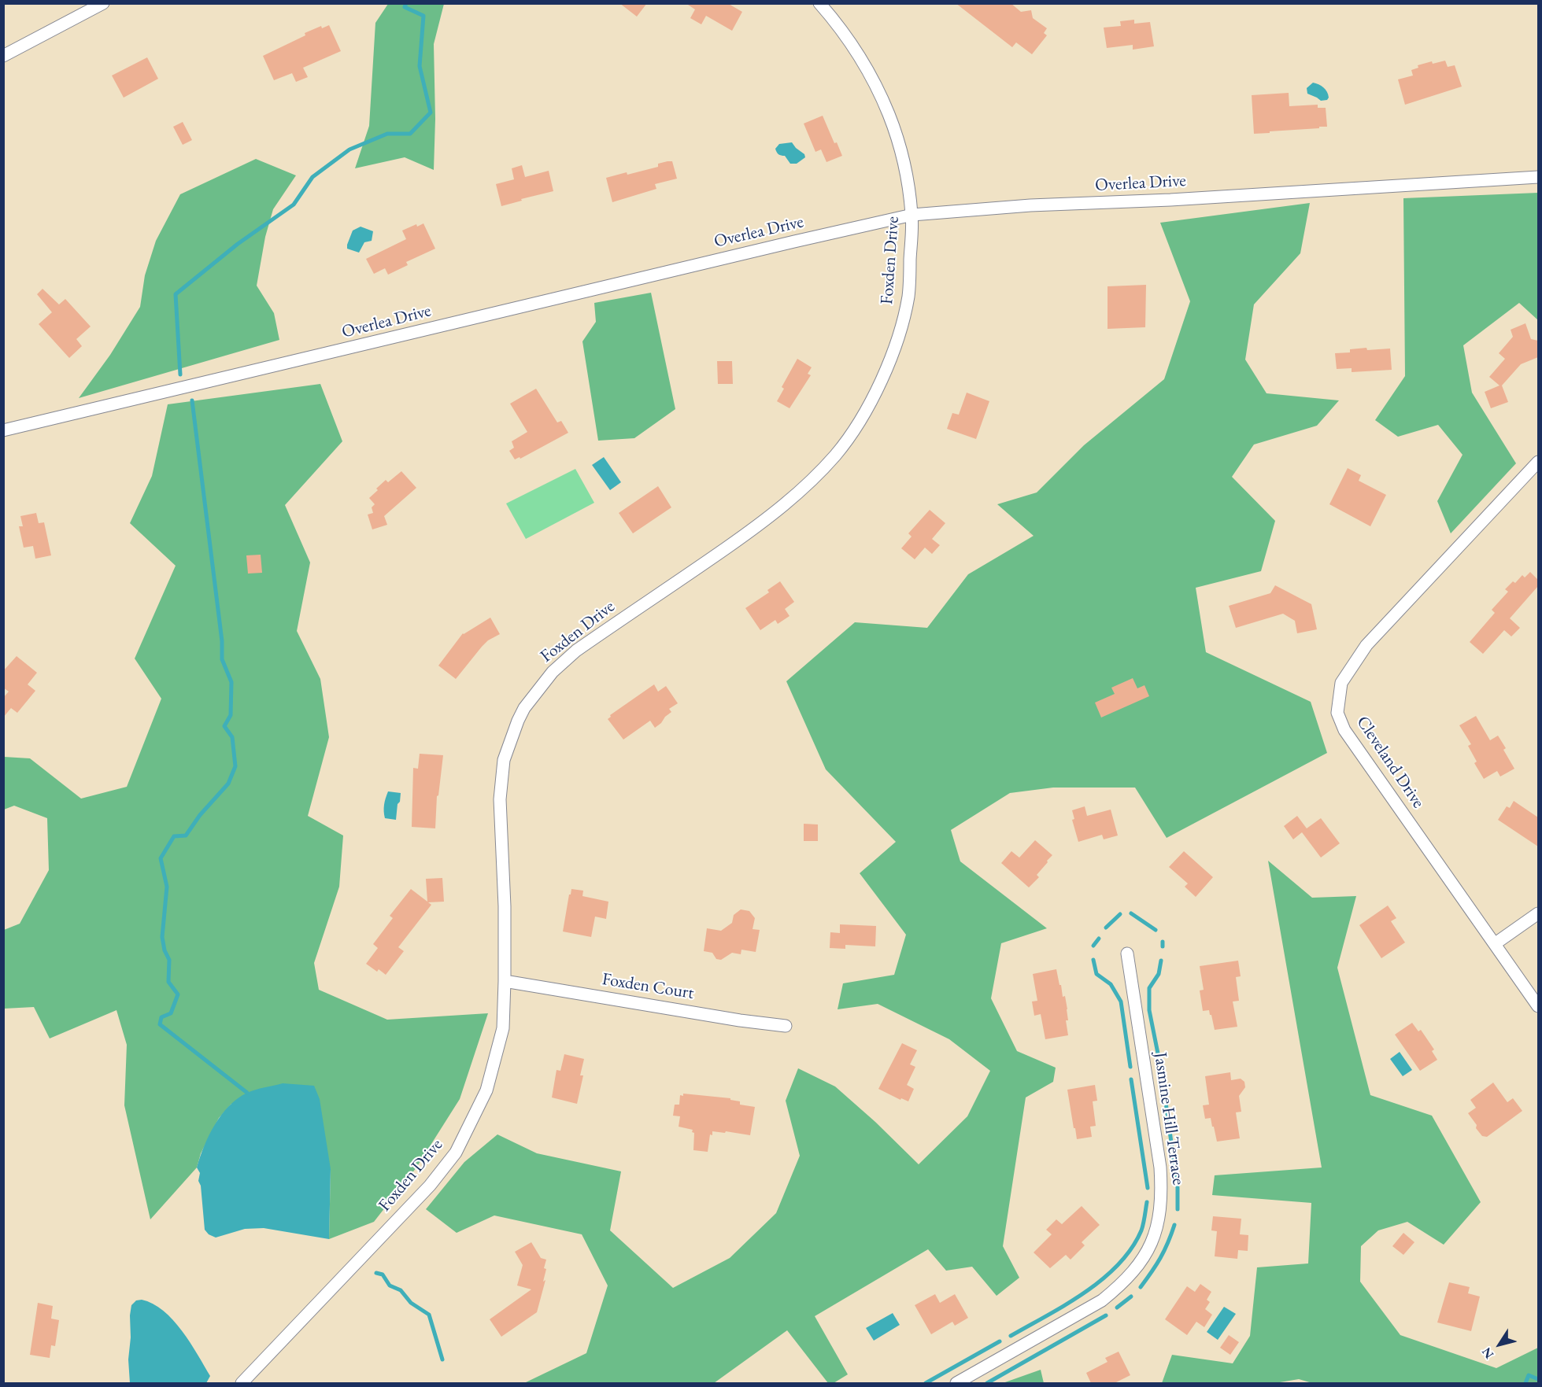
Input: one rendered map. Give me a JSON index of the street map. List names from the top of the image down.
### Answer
{
  "streets": {
    "street": [
      "Overlea Drive",
      "Foxden Drive",
      "Cleveland Drive",
      "Foxden Court",
      "Jasmine Hill Terrace"
    ]
  },
  "crossings": [
    ["Overlea Drive", "Foxden Drive"],
    ["Foxden Drive", "Foxden Court"]
  ],
  "north": "bottom left"
}
